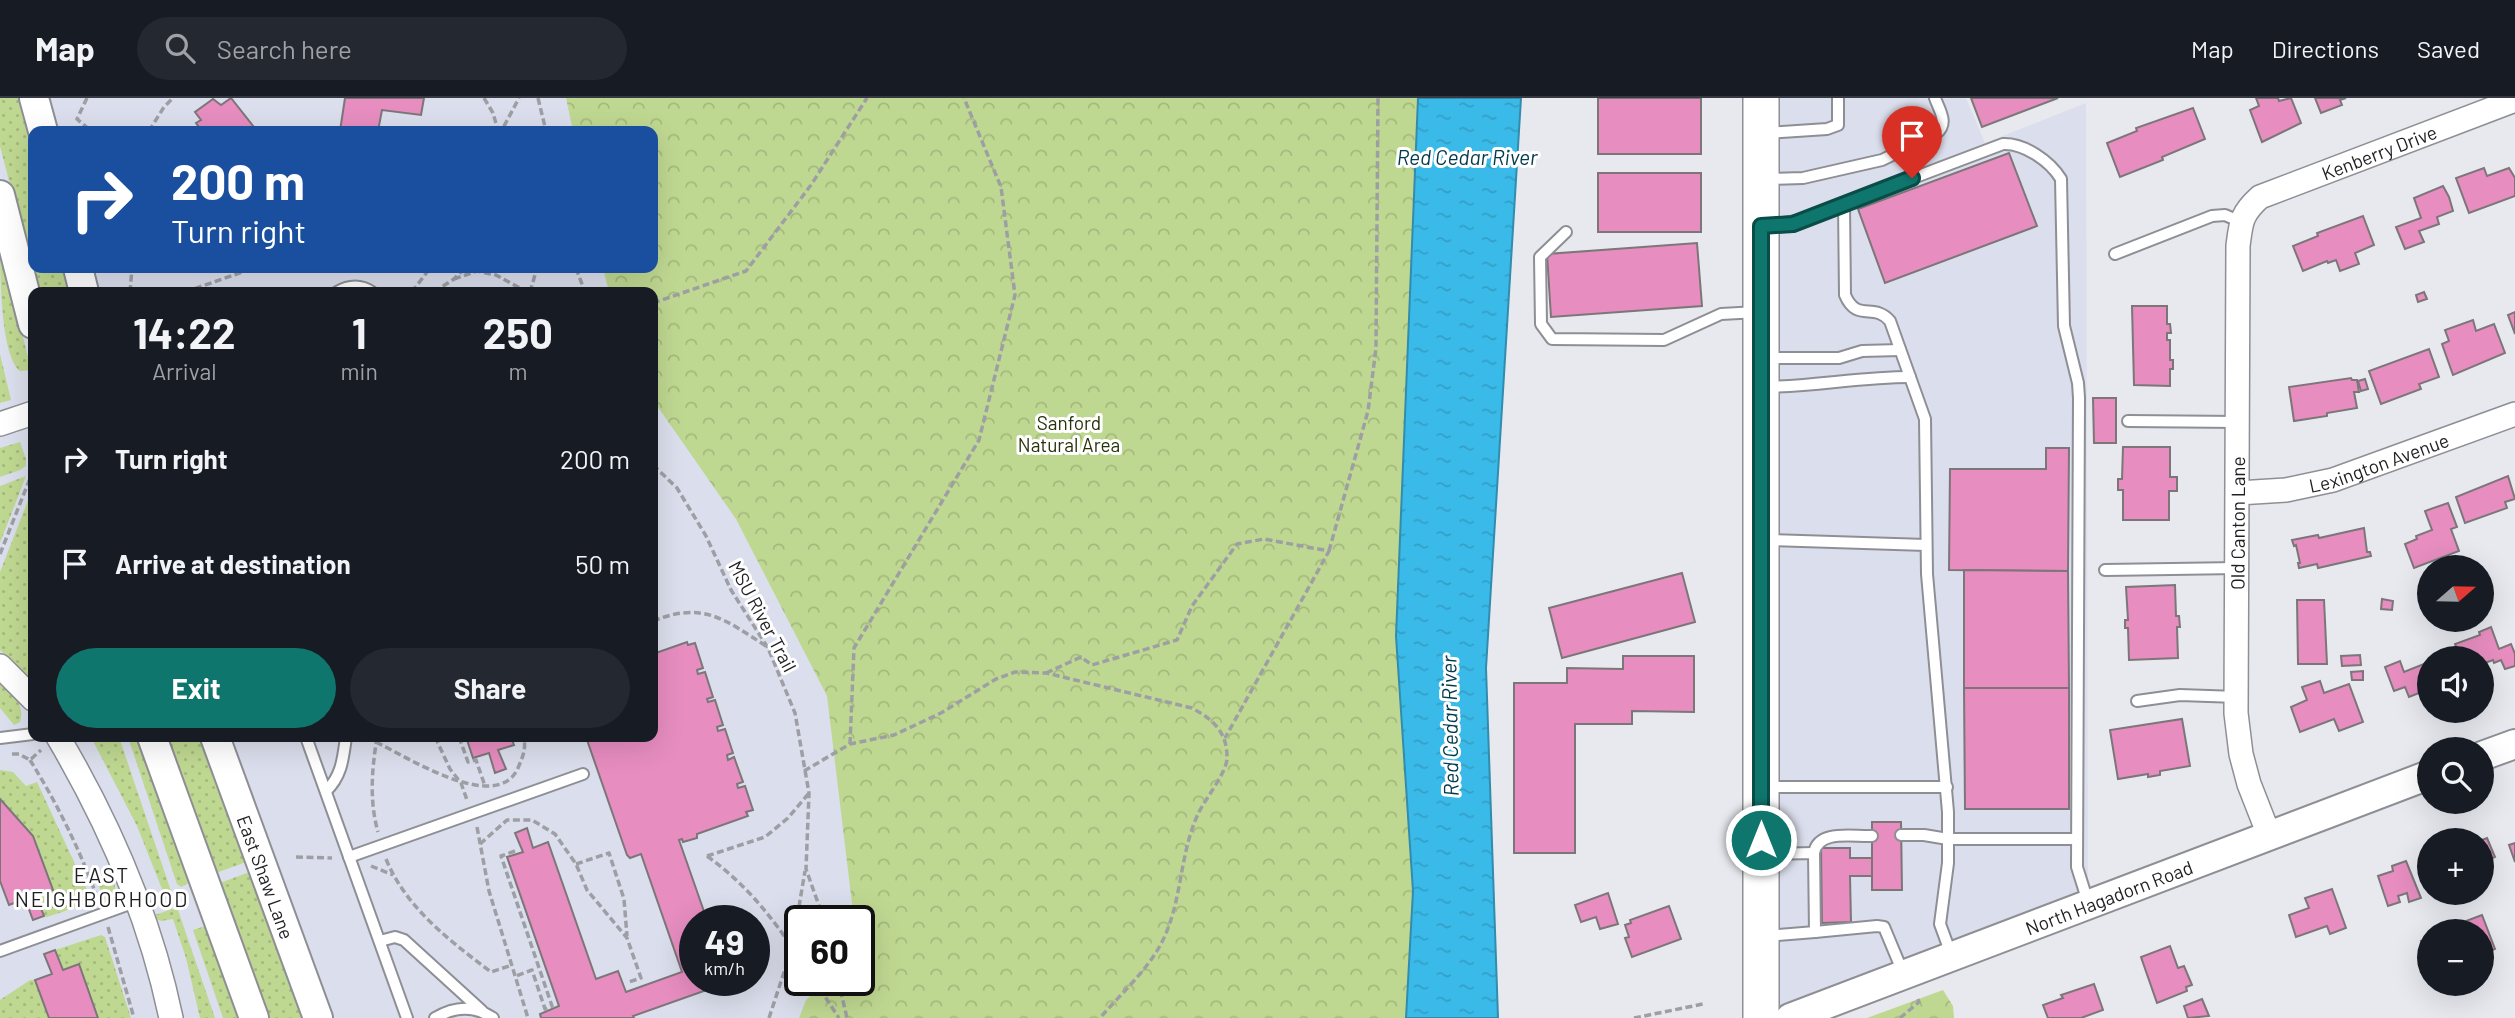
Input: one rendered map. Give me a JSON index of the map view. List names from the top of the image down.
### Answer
{
  "streets": {
    "street": [
      "Kenberry Drive",
      "Lexington Avenue",
      "Old Canton Lane",
      "East Shaw Lane",
      "North Hagadorn Road"
    ],
    "path": ["MSU River Trail"]
  },
  "crossings": [
    ["Kenberry Drive", "Old Canton Lane"],
    ["Lexington Avenue", "Old Canton Lane"],
    ["Old Canton Lane", "North Hagadorn Road"]
  ],
  "districts": ["EAST NEIGHBORHOOD"],
  "water": ["Red Cedar River"],
  "parks": ["Sanford Natural Area"],
  "north": "right",
  "page": {
    "header": "Map",
    "search": "Search here",
    "nav": ["Map", "Directions", "Saved"],
    "turn": ["200 m", "Turn right"],
    "eta": [
      "14:22",
      "Arrival",
      "1",
      "min",
      "250",
      "m"
    ],
    "list": [
      {
        "name": "Turn right",
        "value": "200 m"
      },
      {
        "name": "Arrive at destination",
        "value": "50 m"
      }
    ],
    "map_buttons": ["+", "−"],
    "buttons": ["Exit", "Share"],
    "speed": "49 km/h",
    "limit": "60"
  }
}
